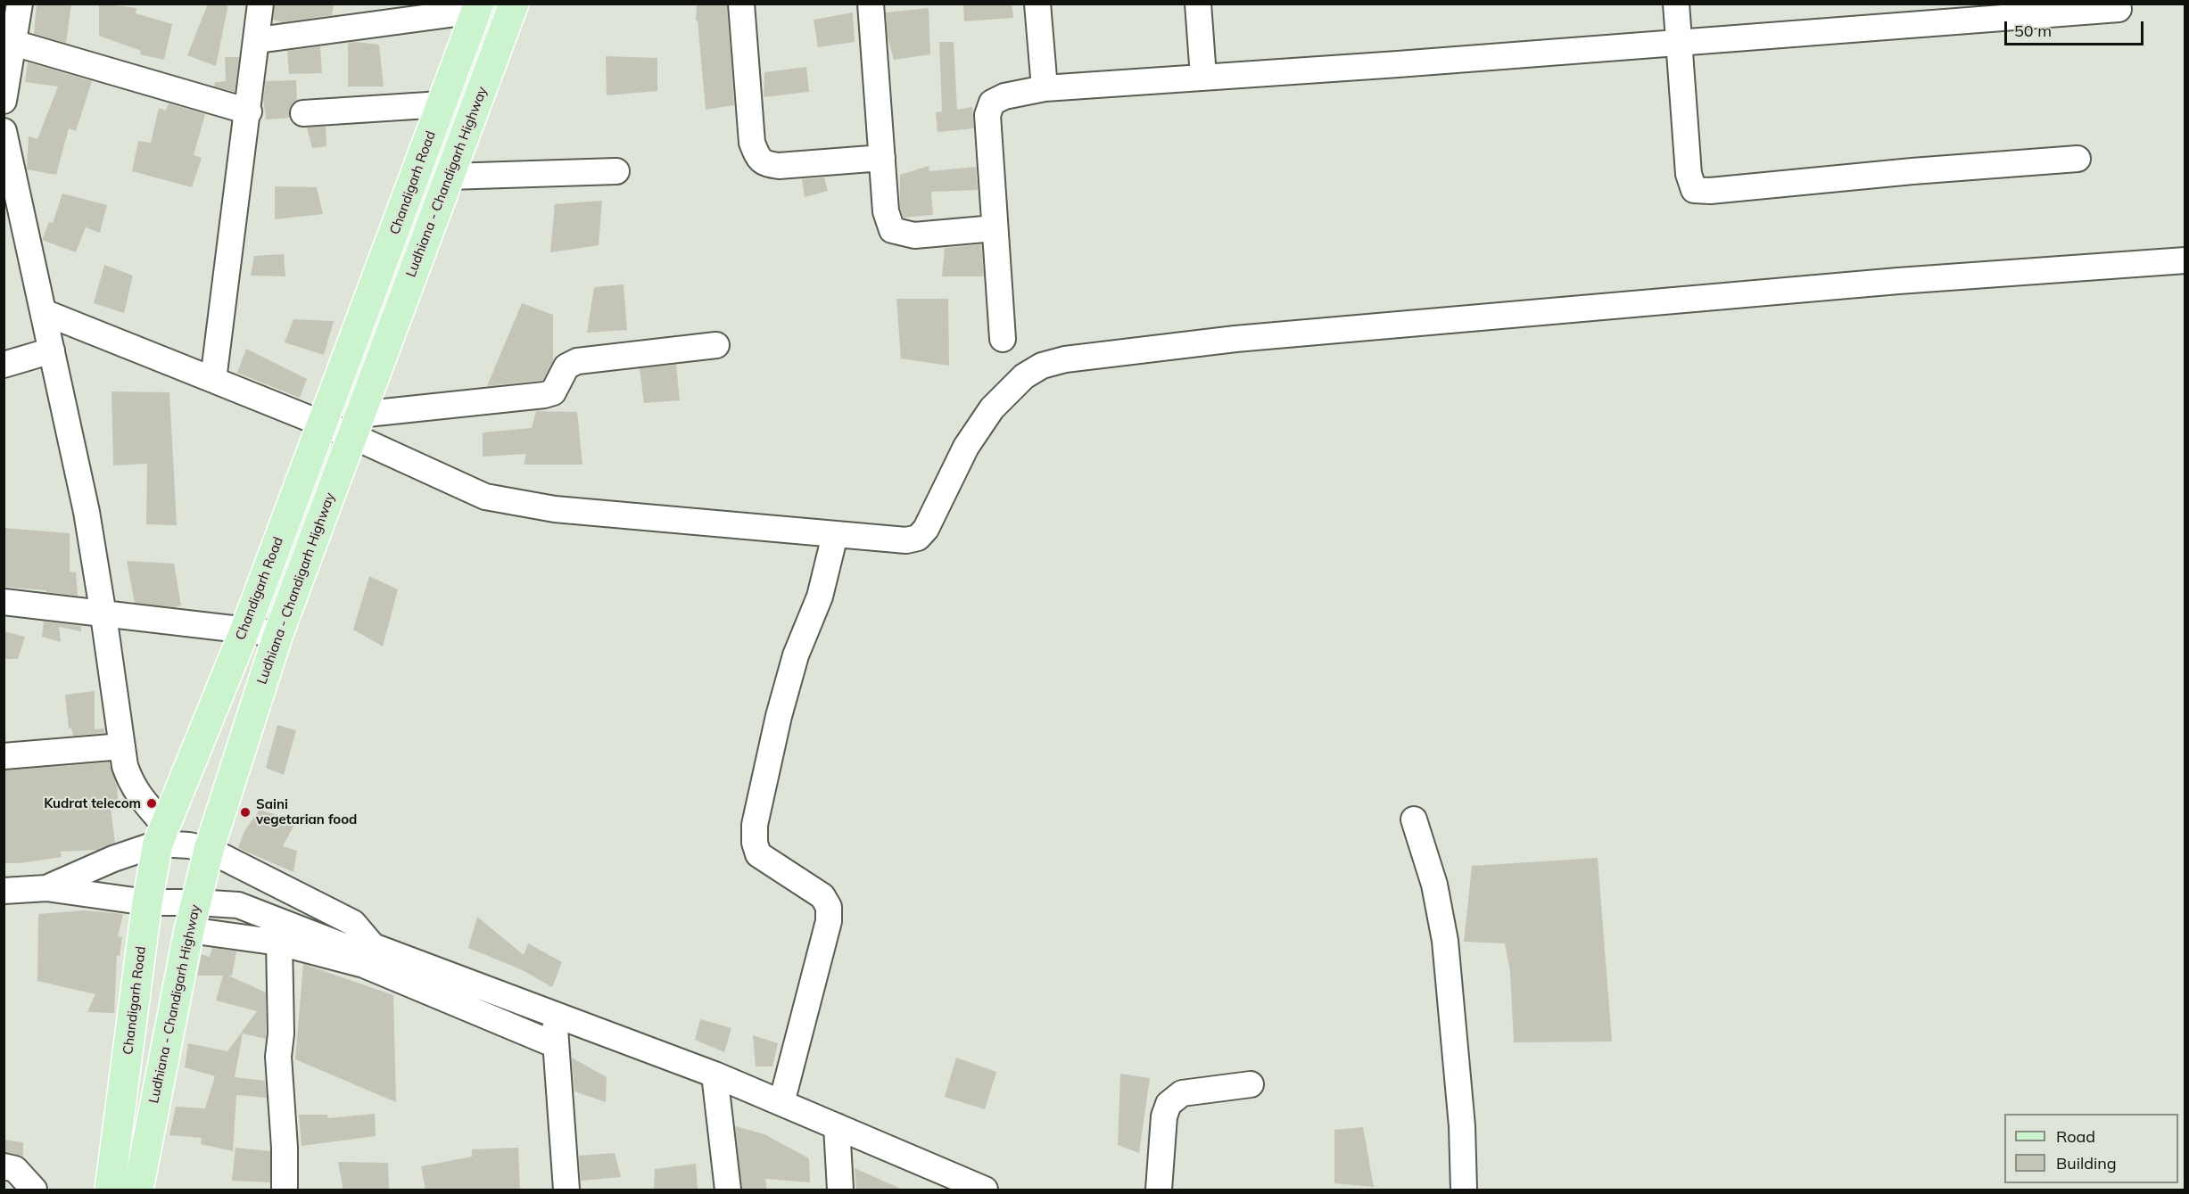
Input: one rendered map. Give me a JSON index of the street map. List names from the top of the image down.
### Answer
{
  "streets": {
    "main road": ["Ludhiana - Chandigarh Highway", "Chandigarh Road"]
  },
  "places": ["Kudrat telecom", "Saini vegetarian food"],
  "legend": ["Road", "Building"],
  "scale_bar": "50 m"
}
